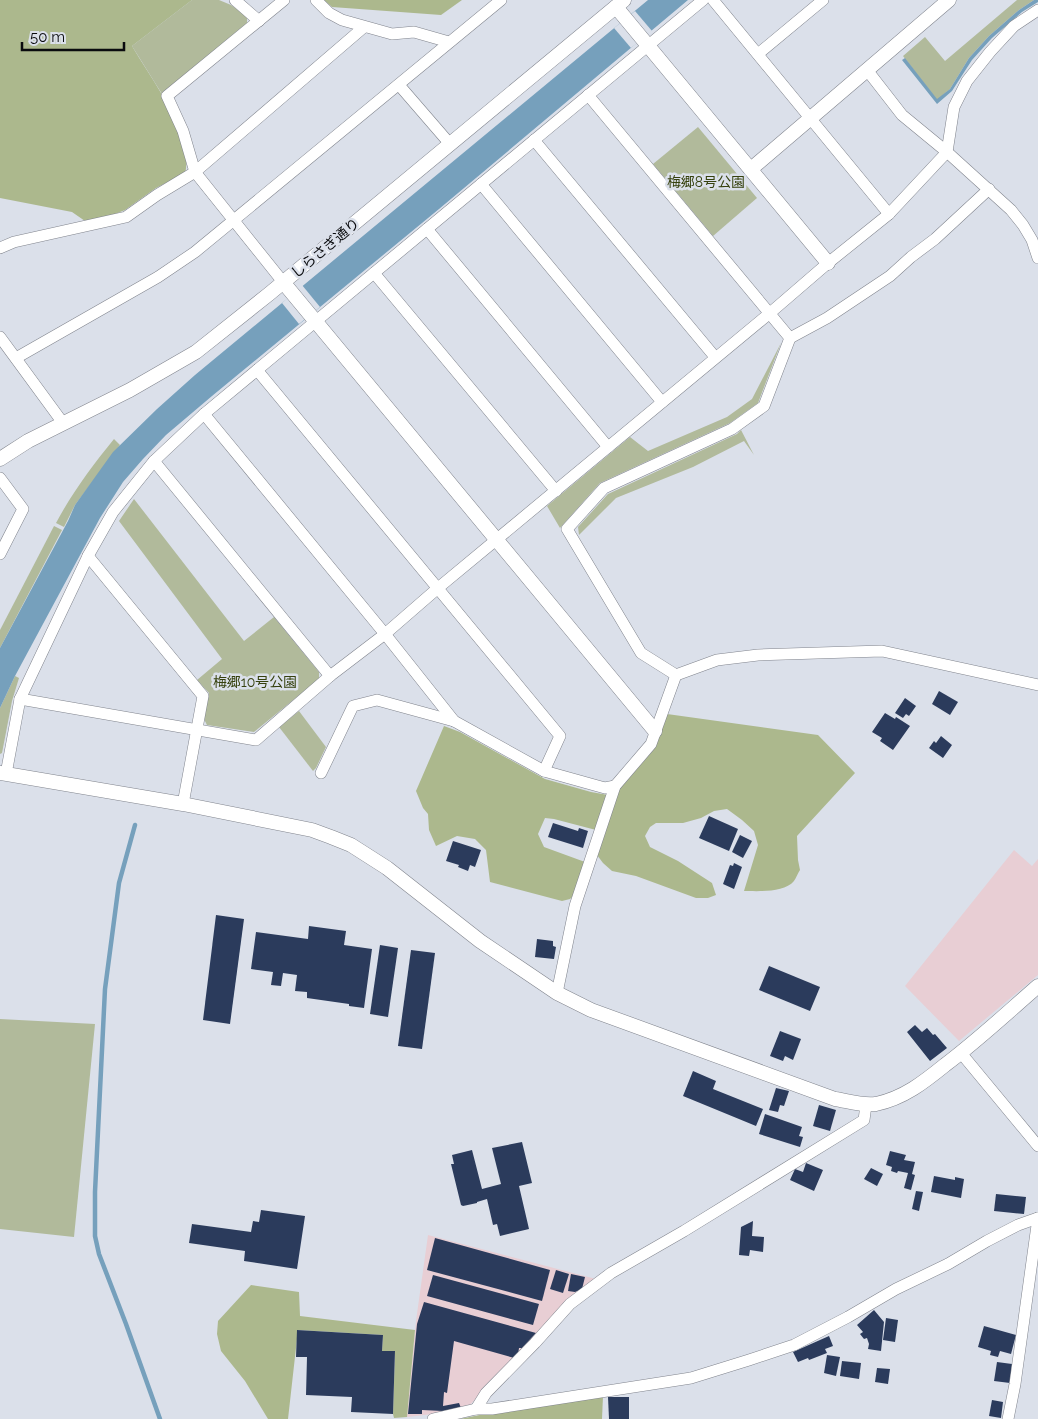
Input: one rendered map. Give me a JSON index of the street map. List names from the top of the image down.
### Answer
{
  "streets": {
    "street": ["しらさぎ通り"]
  },
  "parks": ["梅郷8号公園", "梅郷10号公園"],
  "scale_bar": "50 m"
}
